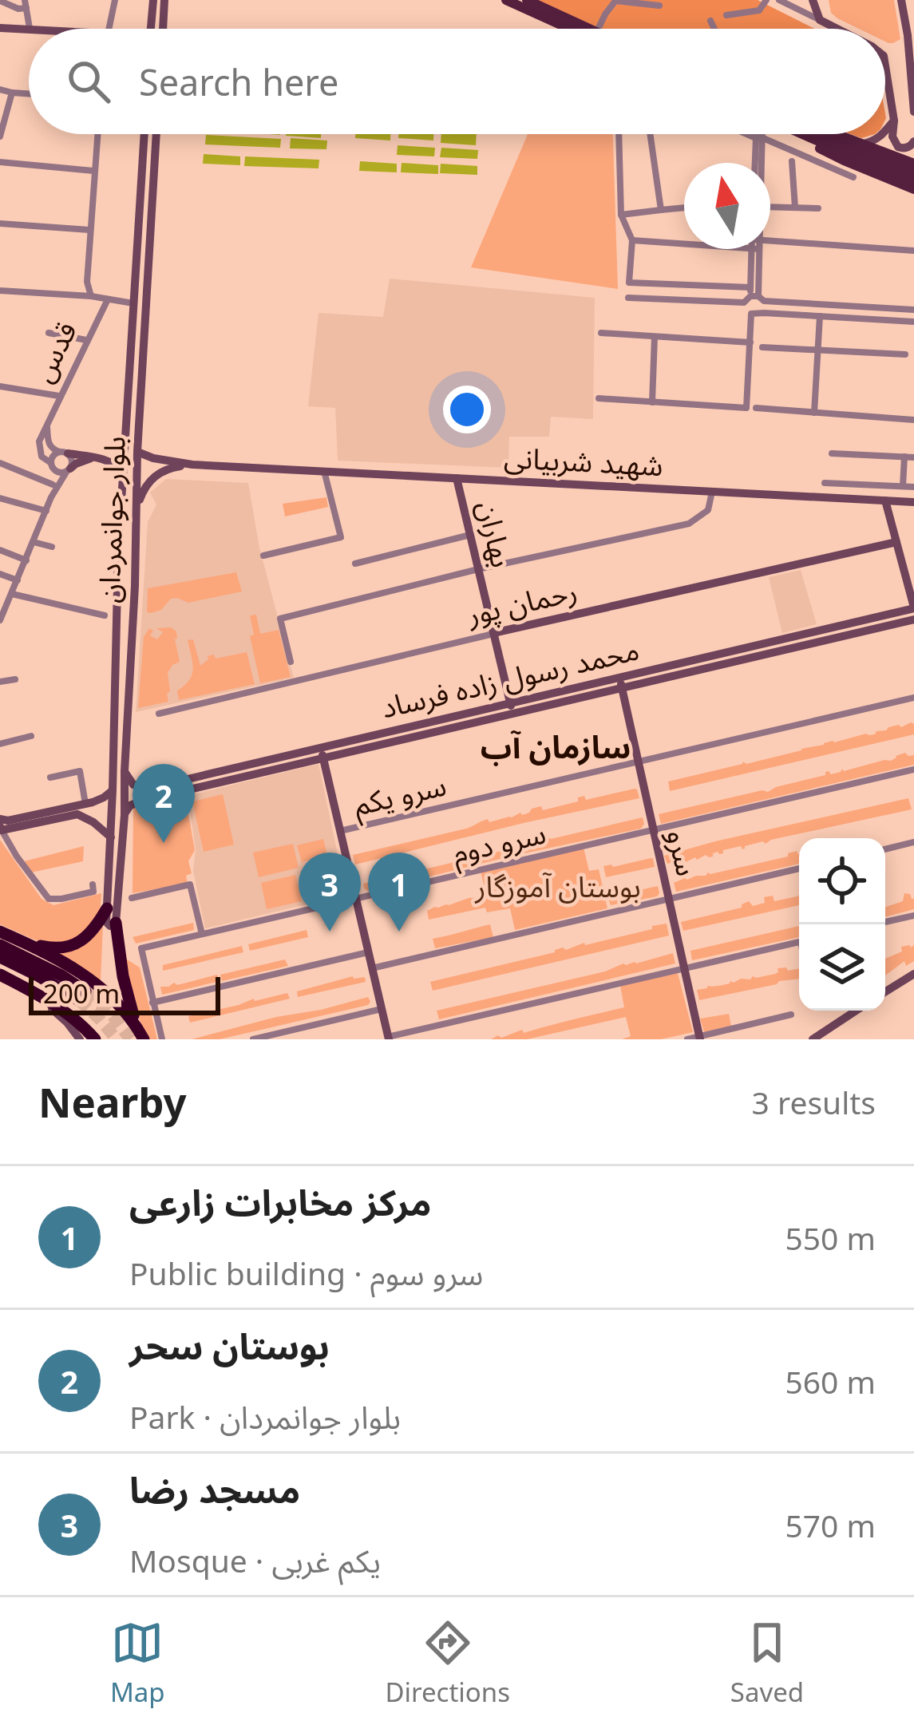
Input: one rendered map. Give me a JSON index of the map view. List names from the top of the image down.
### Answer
{
  "streets": {
    "main road": [
      "شهید شربیانی",
      "بلوار جوانمردان",
      "بهاران",
      "رحمان پور",
      "محمد رسول زاده فرساد",
      "سرو"
    ],
    "street": ["قدس", "سرو یکم", "سرو دوم"]
  },
  "crossings": [
    ["قدس", "بلوار جوانمردان"],
    ["شهید شربیانی", "بلوار جوانمردان"],
    ["شهید شربیانی", "بهاران"],
    ["بلوار جوانمردان", "محمد رسول زاده فرساد"],
    ["بهاران", "رحمان پور"],
    ["بهاران", "محمد رسول زاده فرساد"],
    ["محمد رسول زاده فرساد", "سرو"],
    ["سرو یکم", "سرو"],
    ["سرو دوم", "سرو"]
  ],
  "districts": ["سازمان آب"],
  "parks": ["بوستان آموزگار"],
  "scale_bar": "200 m",
  "north": "top",
  "page": {
    "search": "Search here",
    "pins": ["2", "1", "3"],
    "scale": "200 m",
    "heading": ["Nearby", "3 results"],
    "list": [
      {
        "mark": "1",
        "name": "مرکز مخابرات زارعی",
        "note": "Public building · سرو سوم",
        "value": "550 m"
      },
      {
        "mark": "2",
        "name": "بوستان سحر",
        "note": "Park · بلوار جوانمردان",
        "value": "560 m"
      },
      {
        "mark": "3",
        "name": "مسجد رضا",
        "note": "Mosque · یکم غربی",
        "value": "570 m"
      }
    ],
    "nav": ["Map", "Directions", "Saved"]
  }
}
